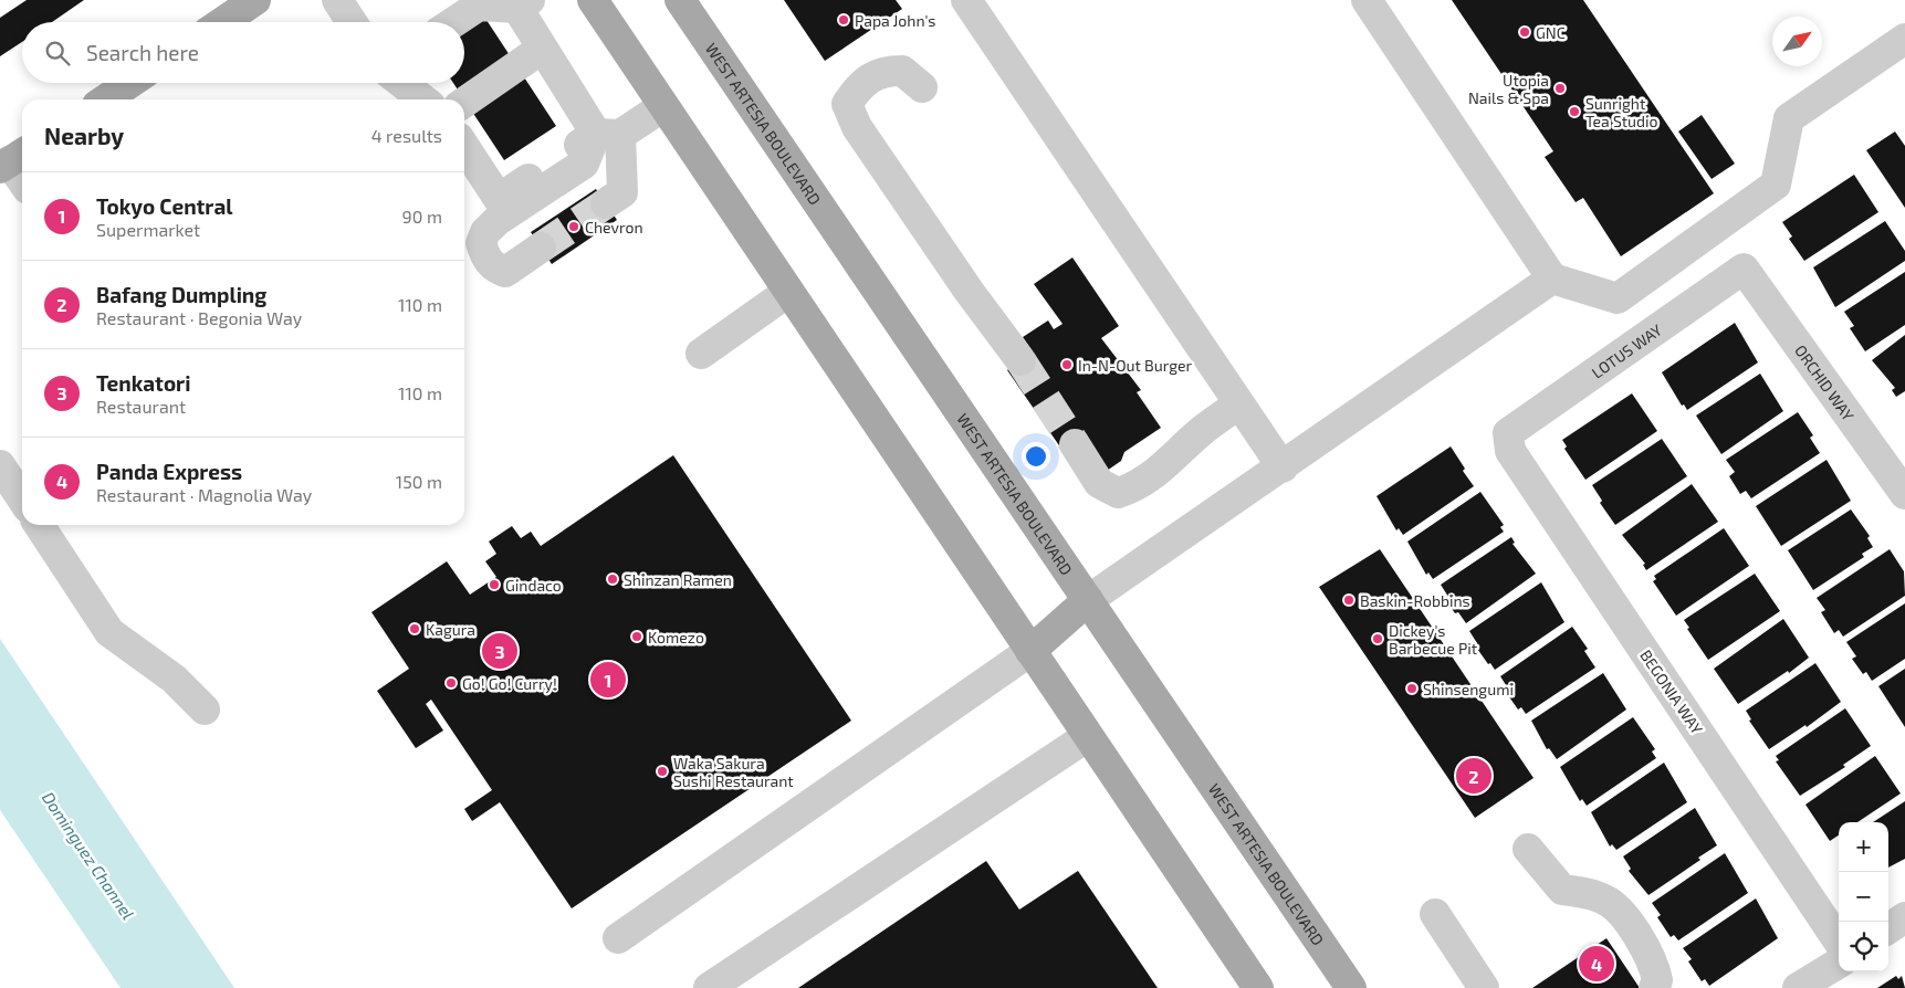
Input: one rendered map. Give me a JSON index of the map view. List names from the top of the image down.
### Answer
{
  "streets": {
    "main road": ["WEST ARTESIA BOULEVARD"],
    "street": ["LOTUS WAY", "ORCHID WAY", "BEGONIA WAY"]
  },
  "crossings": [
    ["LOTUS WAY", "ORCHID WAY"],
    ["LOTUS WAY", "BEGONIA WAY"]
  ],
  "water": ["Dominguez Channel"],
  "places": [
    "Papa John's",
    "GNC",
    "Utopia Nails & Spa",
    "Sunright Tea Studio",
    "Chevron",
    "In-N-Out Burger",
    "Shinzan Ramen",
    "Gindaco",
    "Baskin-Robbins",
    "Kagura",
    "Komezo",
    "Dickey's Barbecue Pit",
    "Go! Go! Curry!",
    "Shinsengumi",
    "Waka Sakura Sushi Restaurant"
  ],
  "north": "top right",
  "page": {
    "search": "Search here",
    "heading": ["Nearby", "4 results"],
    "list": [
      {
        "mark": "1",
        "name": "Tokyo Central",
        "note": "Supermarket",
        "value": "90 m"
      },
      {
        "mark": "2",
        "name": "Bafang Dumpling",
        "note": "Restaurant · Begonia Way",
        "value": "110 m"
      },
      {
        "mark": "3",
        "name": "Tenkatori",
        "note": "Restaurant",
        "value": "110 m"
      },
      {
        "mark": "4",
        "name": "Panda Express",
        "note": "Restaurant · Magnolia Way",
        "value": "150 m"
      }
    ],
    "pins": [
      "3",
      "1",
      "2",
      "4"
    ],
    "map_buttons": ["+", "−"]
  }
}
